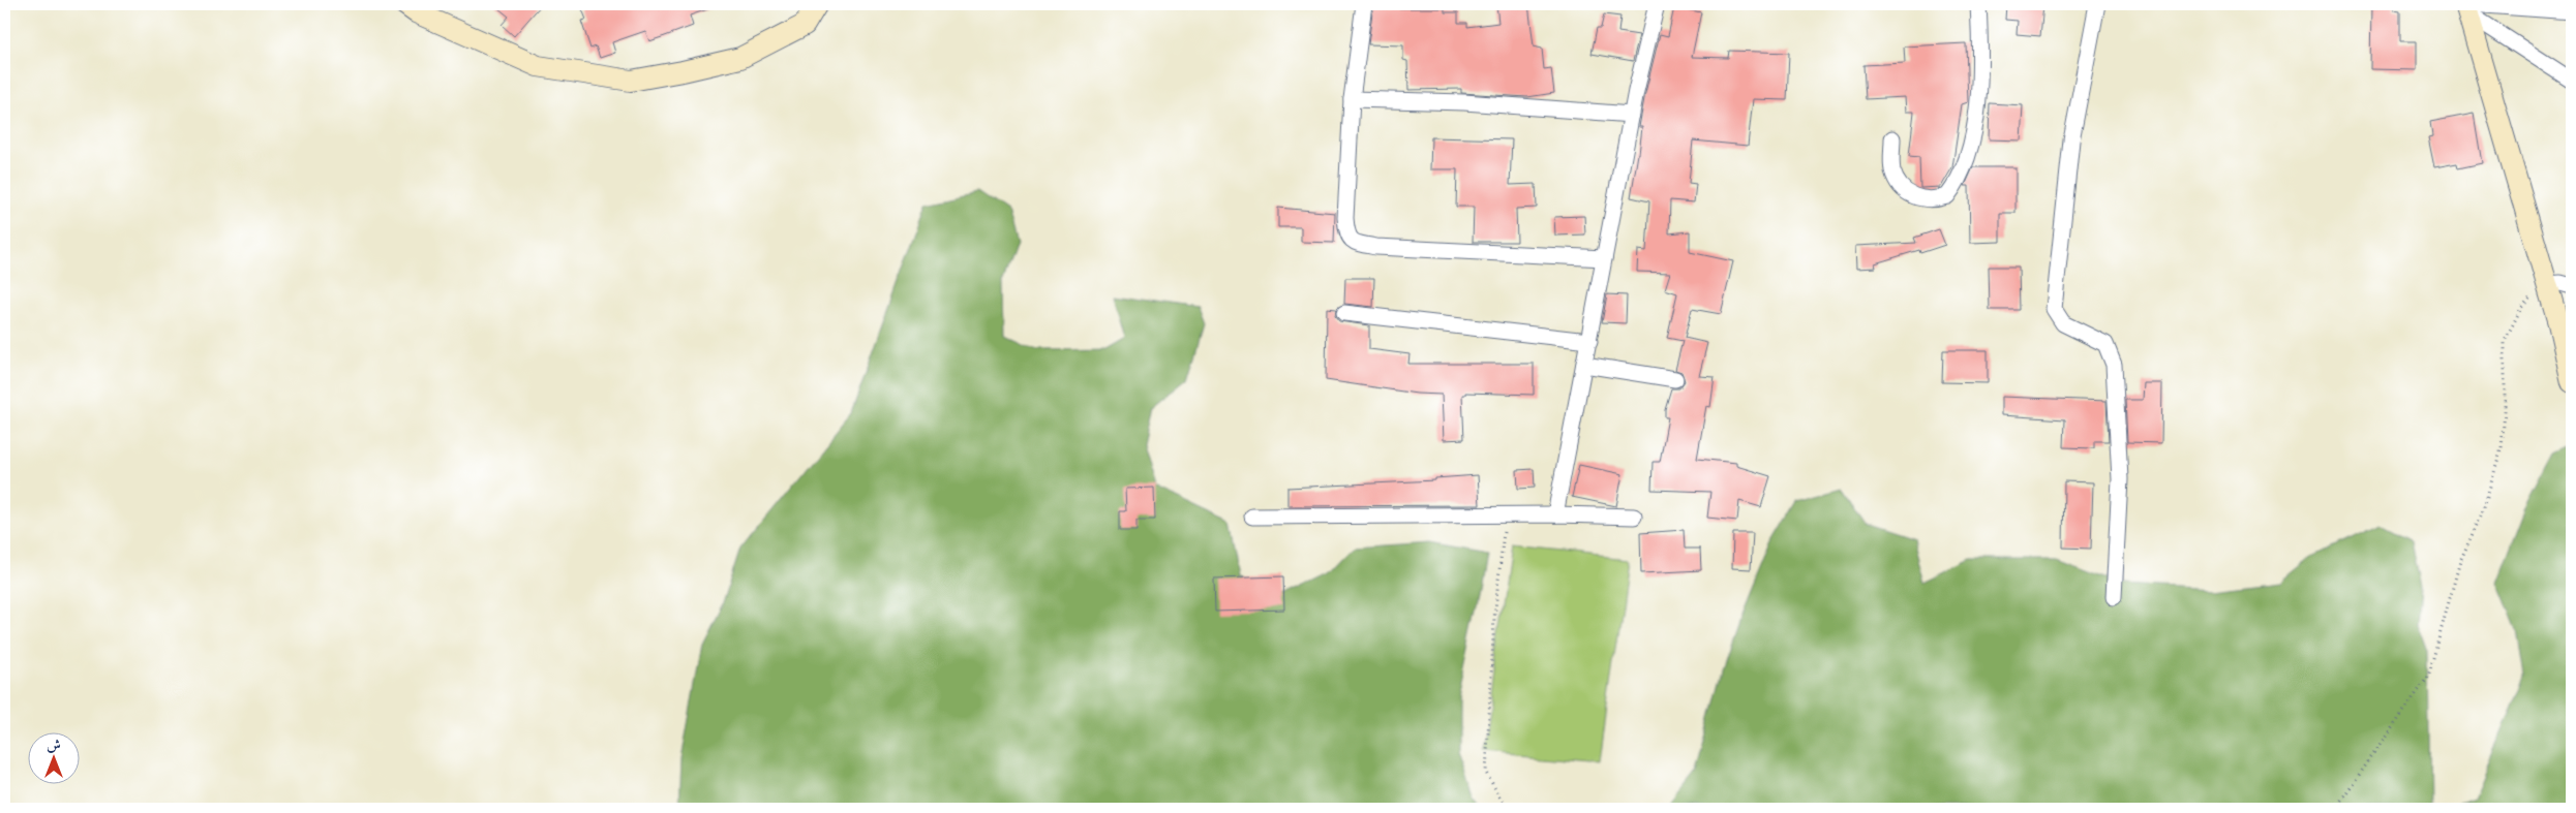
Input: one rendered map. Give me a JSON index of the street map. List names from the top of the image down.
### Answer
{
  "north": "top"
}
